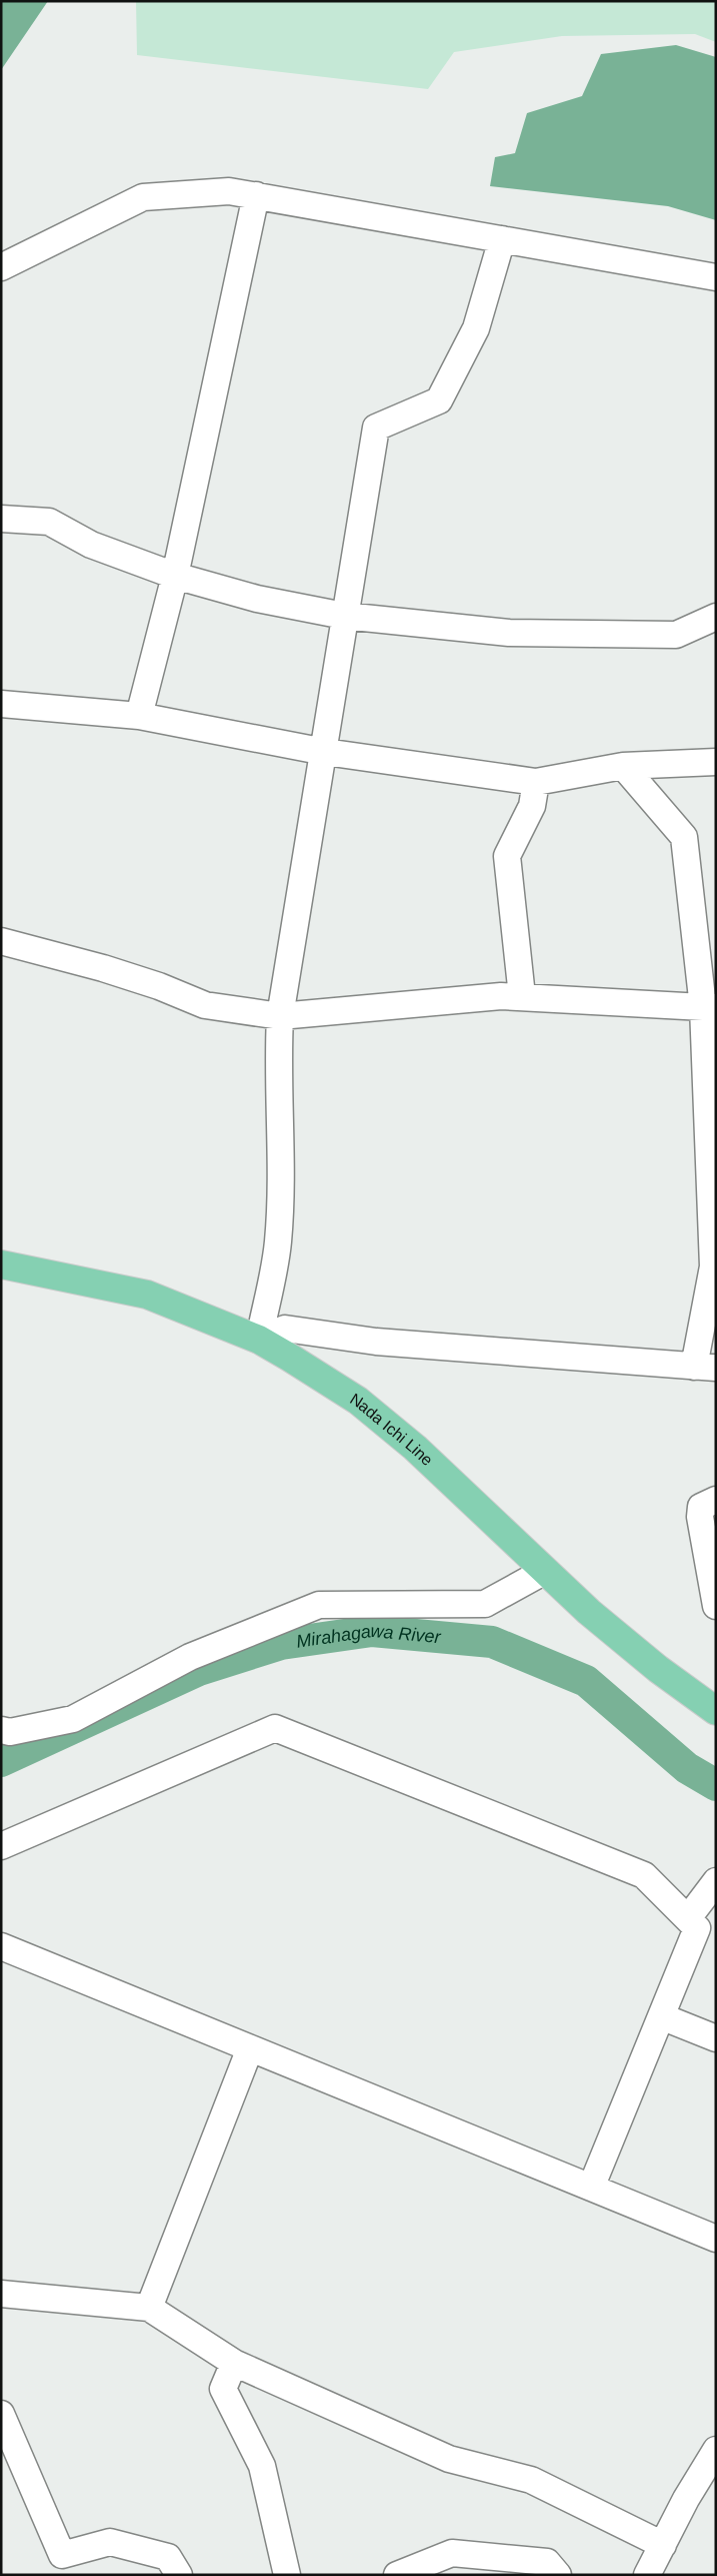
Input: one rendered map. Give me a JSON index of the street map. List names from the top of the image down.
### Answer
{
  "streets": {
    "main road": ["Nada Ichi Line"]
  },
  "water": ["Mirahagawa River"]
}
